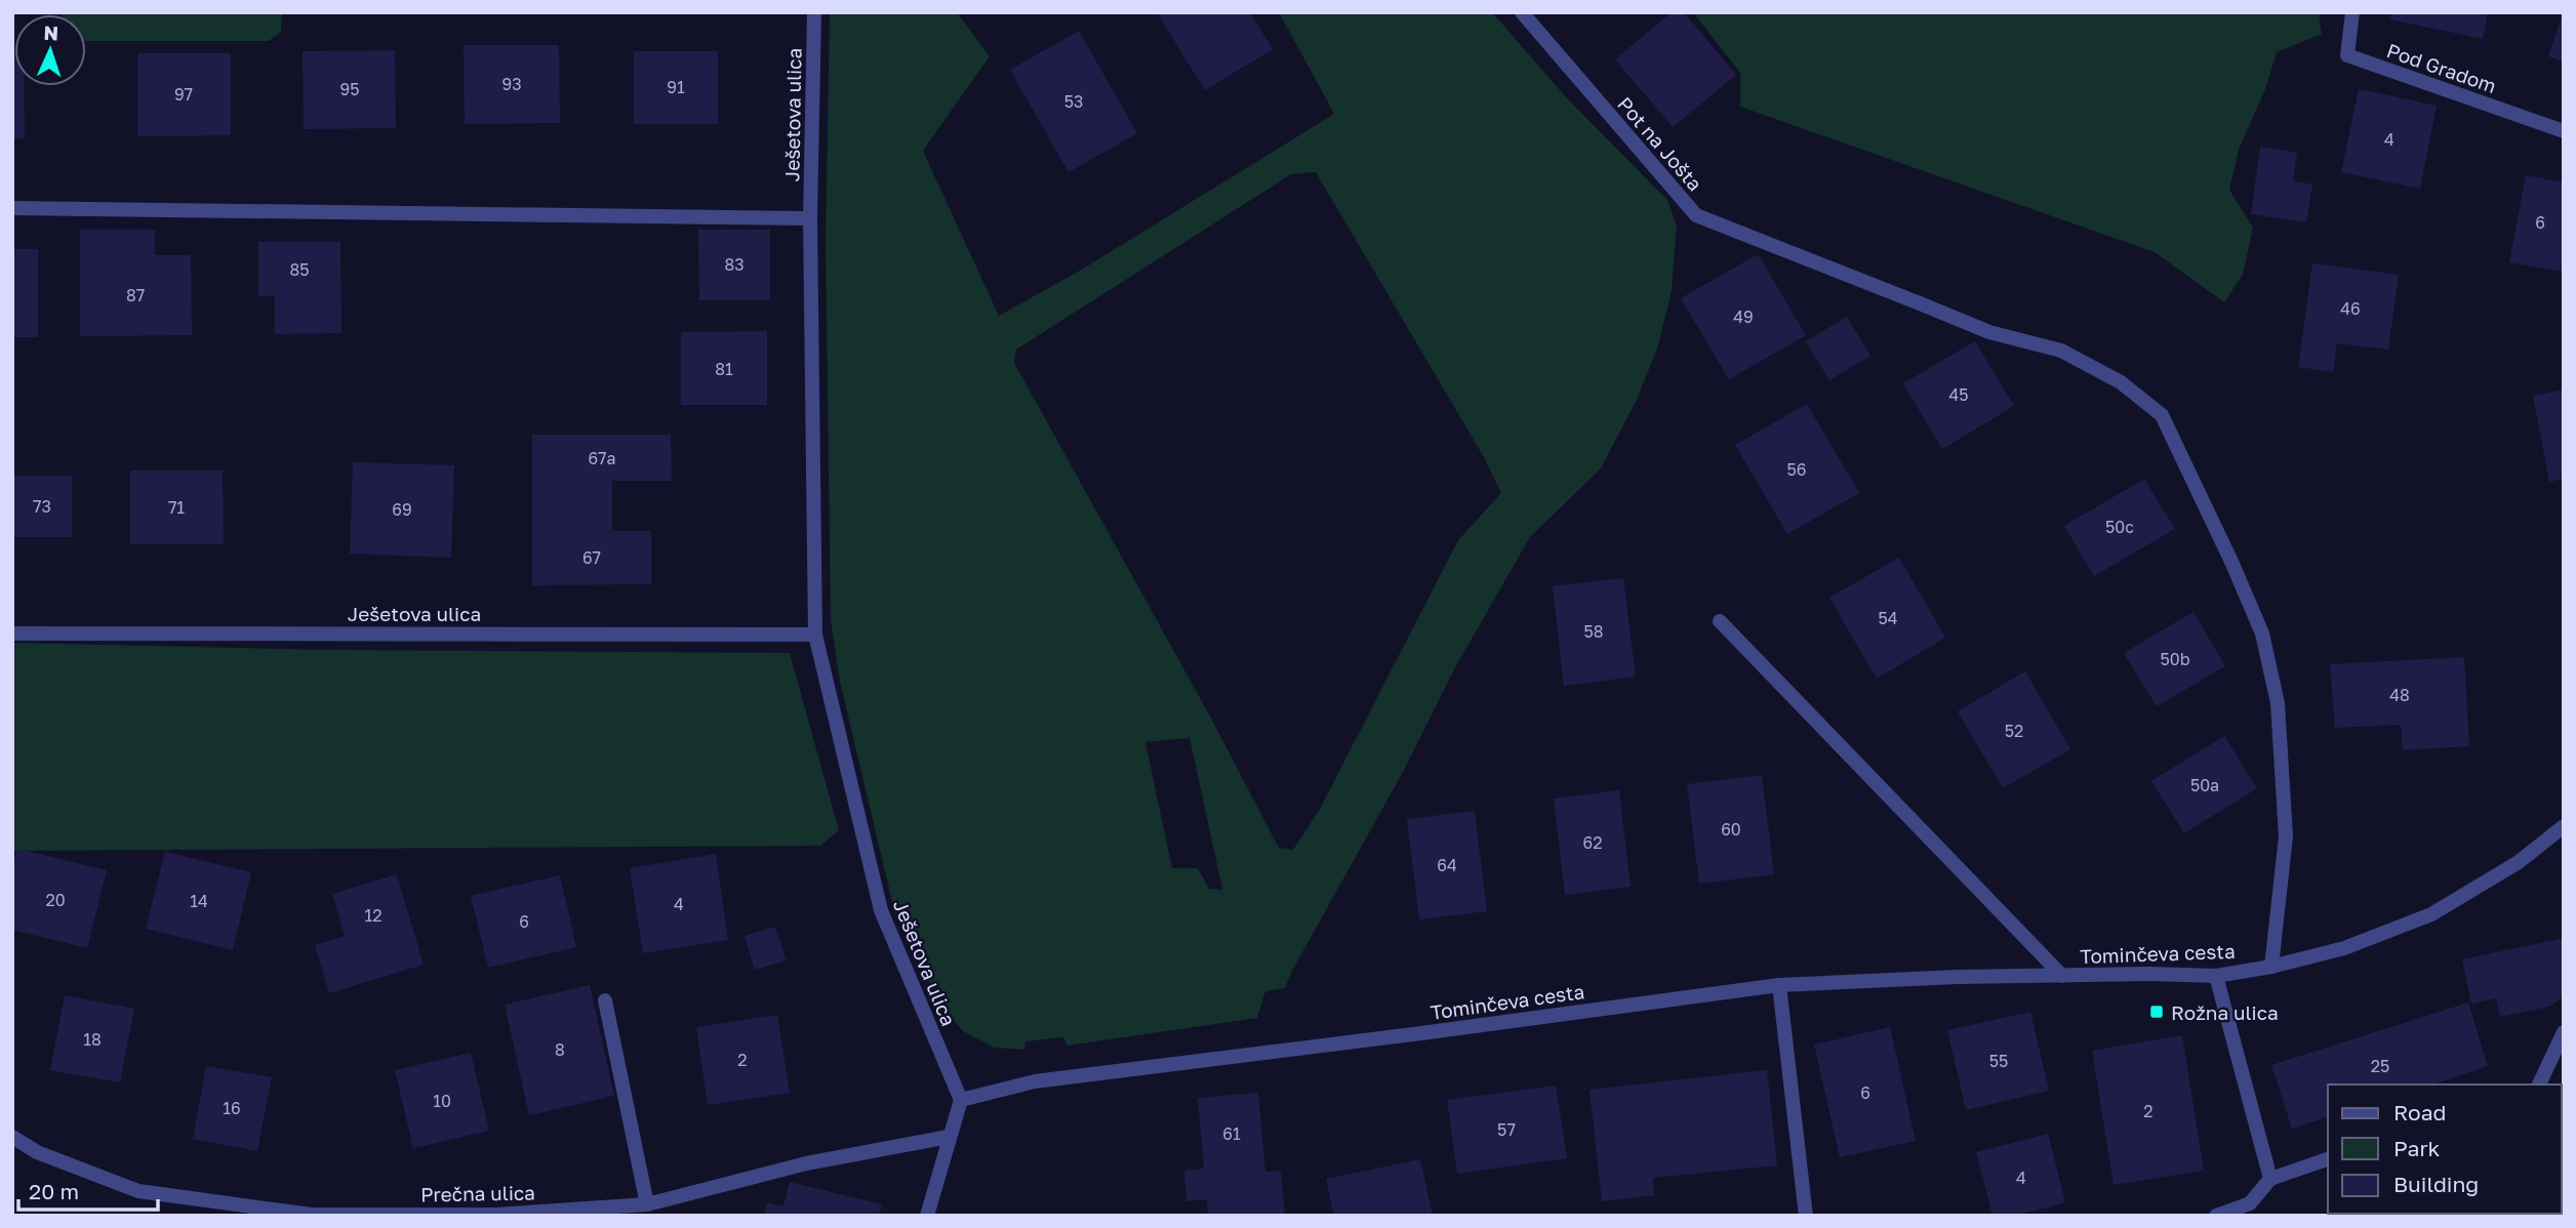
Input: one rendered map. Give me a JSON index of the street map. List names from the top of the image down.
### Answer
{
  "streets": {
    "street": [
      "Pod Gradom",
      "Ješetova ulica",
      "Pot na Jošta",
      "Tominčeva cesta",
      "Prečna ulica"
    ]
  },
  "crossings": [
    ["Ješetova ulica", "Tominčeva cesta"],
    ["Pot na Jošta", "Tominčeva cesta"]
  ],
  "places": {
    "transit": ["Rožna ulica"]
  },
  "house_numbers": [
    "93",
    "91",
    "95",
    "97",
    "53",
    "4",
    "6",
    "83",
    "85",
    "87",
    "46",
    "49",
    "81",
    "45",
    "67a",
    "56",
    "73",
    "71",
    "69",
    "50c",
    "67",
    "54",
    "58",
    "50b",
    "48",
    "52",
    "50a",
    "60",
    "62",
    "64",
    "20",
    "14",
    "4",
    "12",
    "6",
    "18",
    "8",
    "2",
    "55",
    "25",
    "6",
    "10",
    "16",
    "2",
    "57",
    "61",
    "4"
  ],
  "legend": ["Road", "Park", "Building"],
  "scale_bar": "20 m",
  "north": "top"
}
